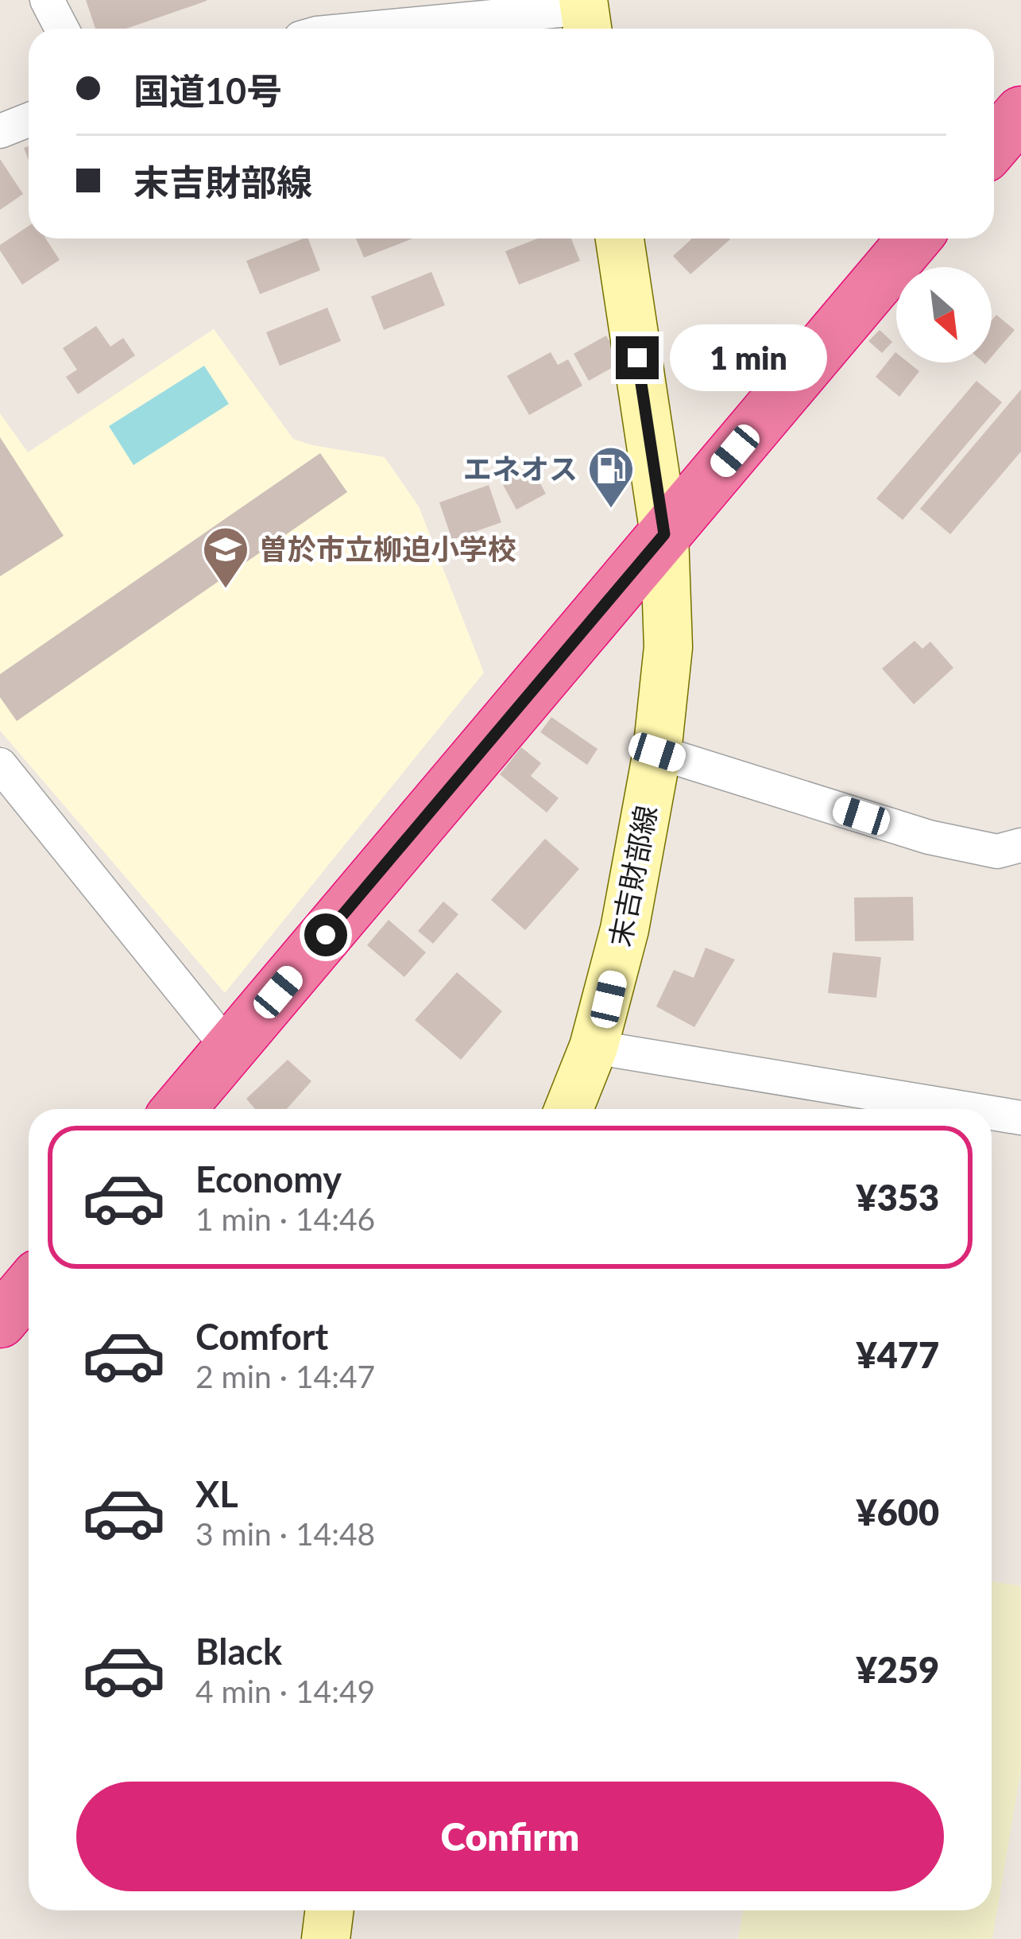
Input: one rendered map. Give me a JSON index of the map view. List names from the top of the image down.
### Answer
{
  "streets": {
    "main road": ["末吉財部線"]
  },
  "places": {
    "fuel station": ["エネオス"],
    "school or university": ["曽於市立柳迫小学校"]
  },
  "north": "bottom right",
  "page": {
    "banner": ["国道10号", "末吉財部線"],
    "bubble": "1 min",
    "list": [
      {
        "name": "Economy",
        "note": "1 min · 14:46",
        "value": "¥353"
      },
      {
        "name": "Comfort",
        "note": "2 min · 14:47",
        "value": "¥477"
      },
      {
        "name": "XL",
        "note": "3 min · 14:48",
        "value": "¥600"
      },
      {
        "name": "Black",
        "note": "4 min · 14:49",
        "value": "¥259"
      }
    ],
    "buttons": "Confirm"
  }
}
